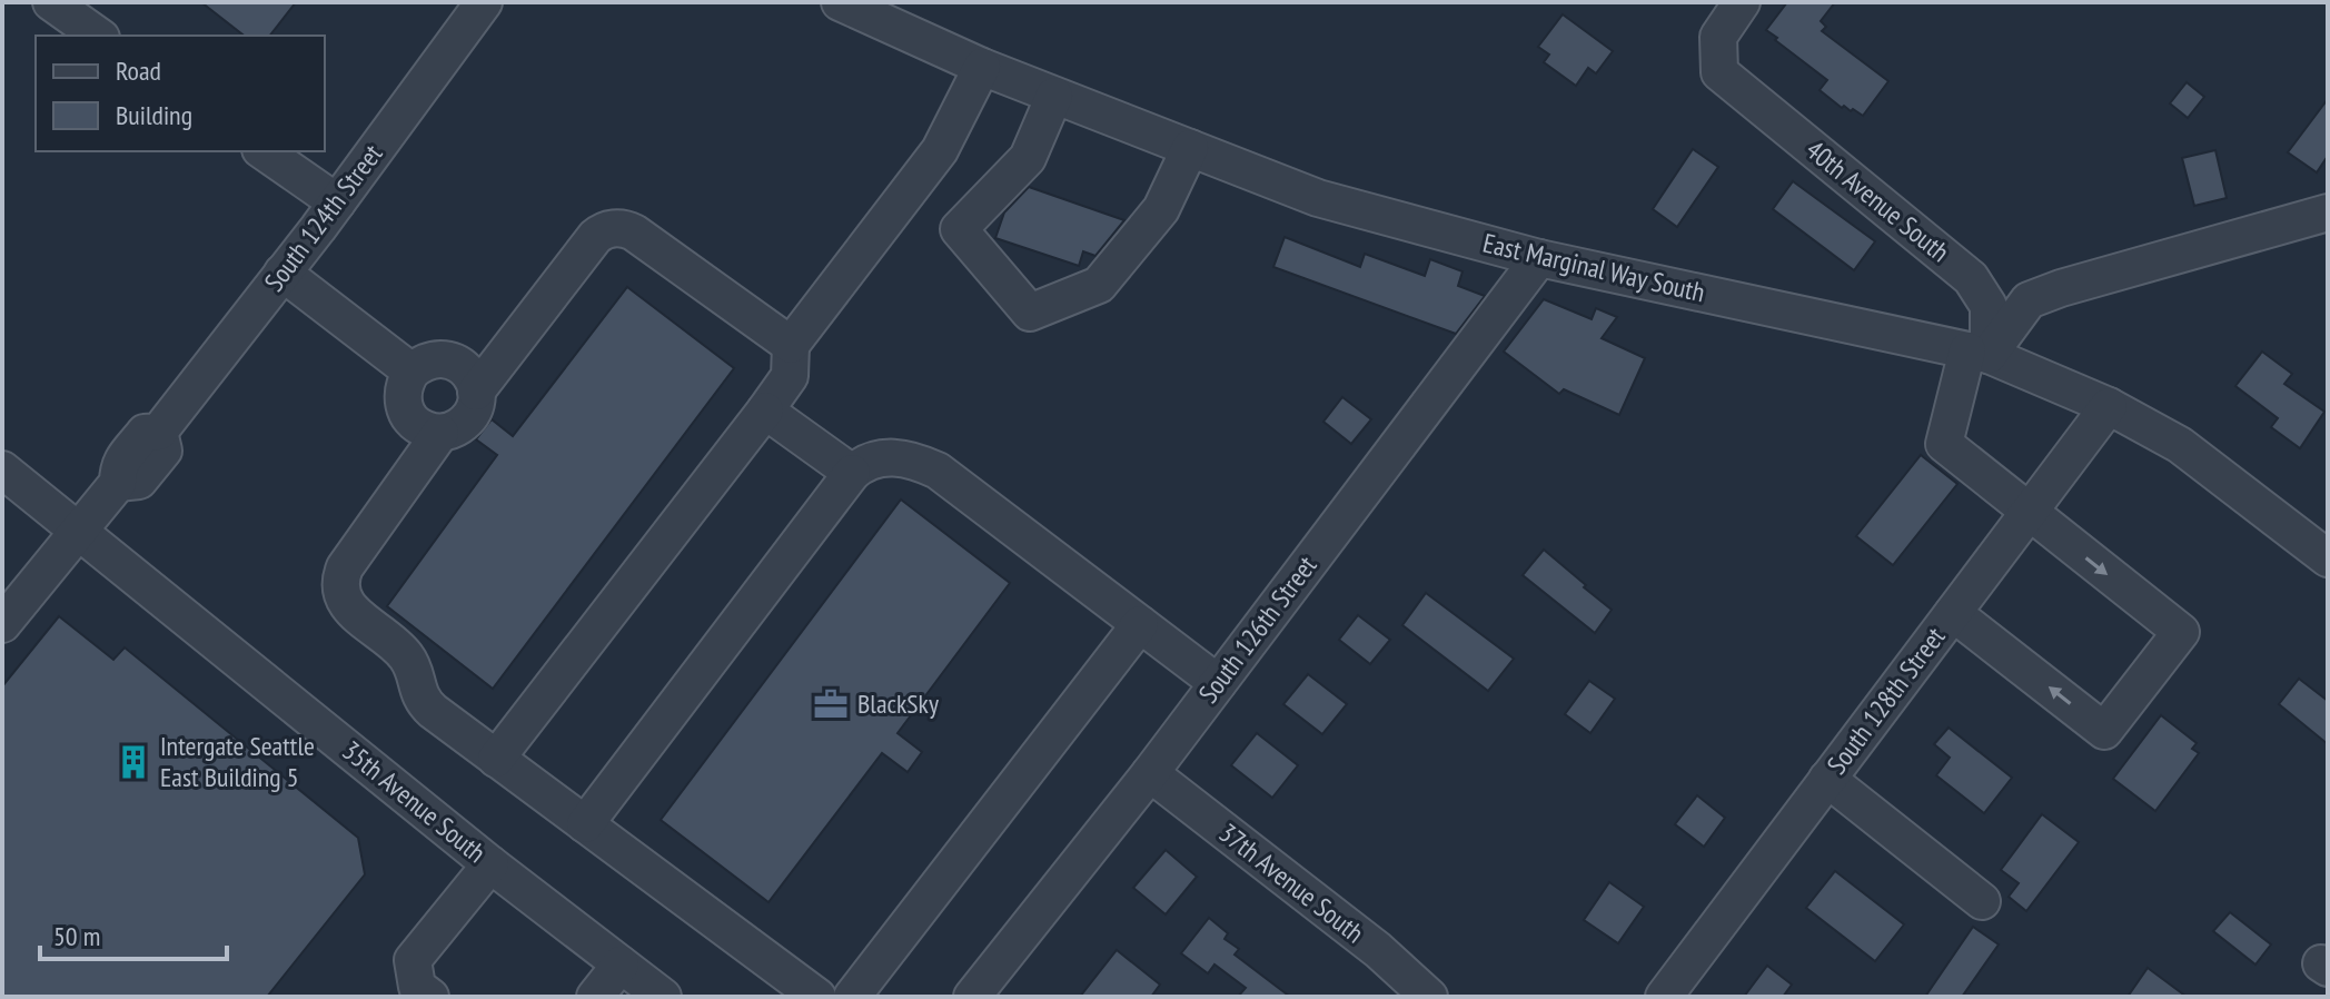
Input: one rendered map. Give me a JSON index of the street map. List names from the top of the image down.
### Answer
{
  "streets": {
    "street": [
      "40th Avenue South",
      "South 124th Street",
      "East Marginal Way South",
      "South 126th Street",
      "South 128th Street",
      "35th Avenue South",
      "37th Avenue South"
    ]
  },
  "crossings": [
    ["40th Avenue South", "East Marginal Way South"],
    ["South 124th Street", "35th Avenue South"],
    ["East Marginal Way South", "South 126th Street"],
    ["East Marginal Way South", "South 128th Street"],
    ["South 126th Street", "37th Avenue South"]
  ],
  "places": {
    "office": ["BlackSky"],
    "building": ["Intergate Seattle East Building 5"]
  },
  "legend": ["Road", "Building"],
  "scale_bar": "50 m"
}
